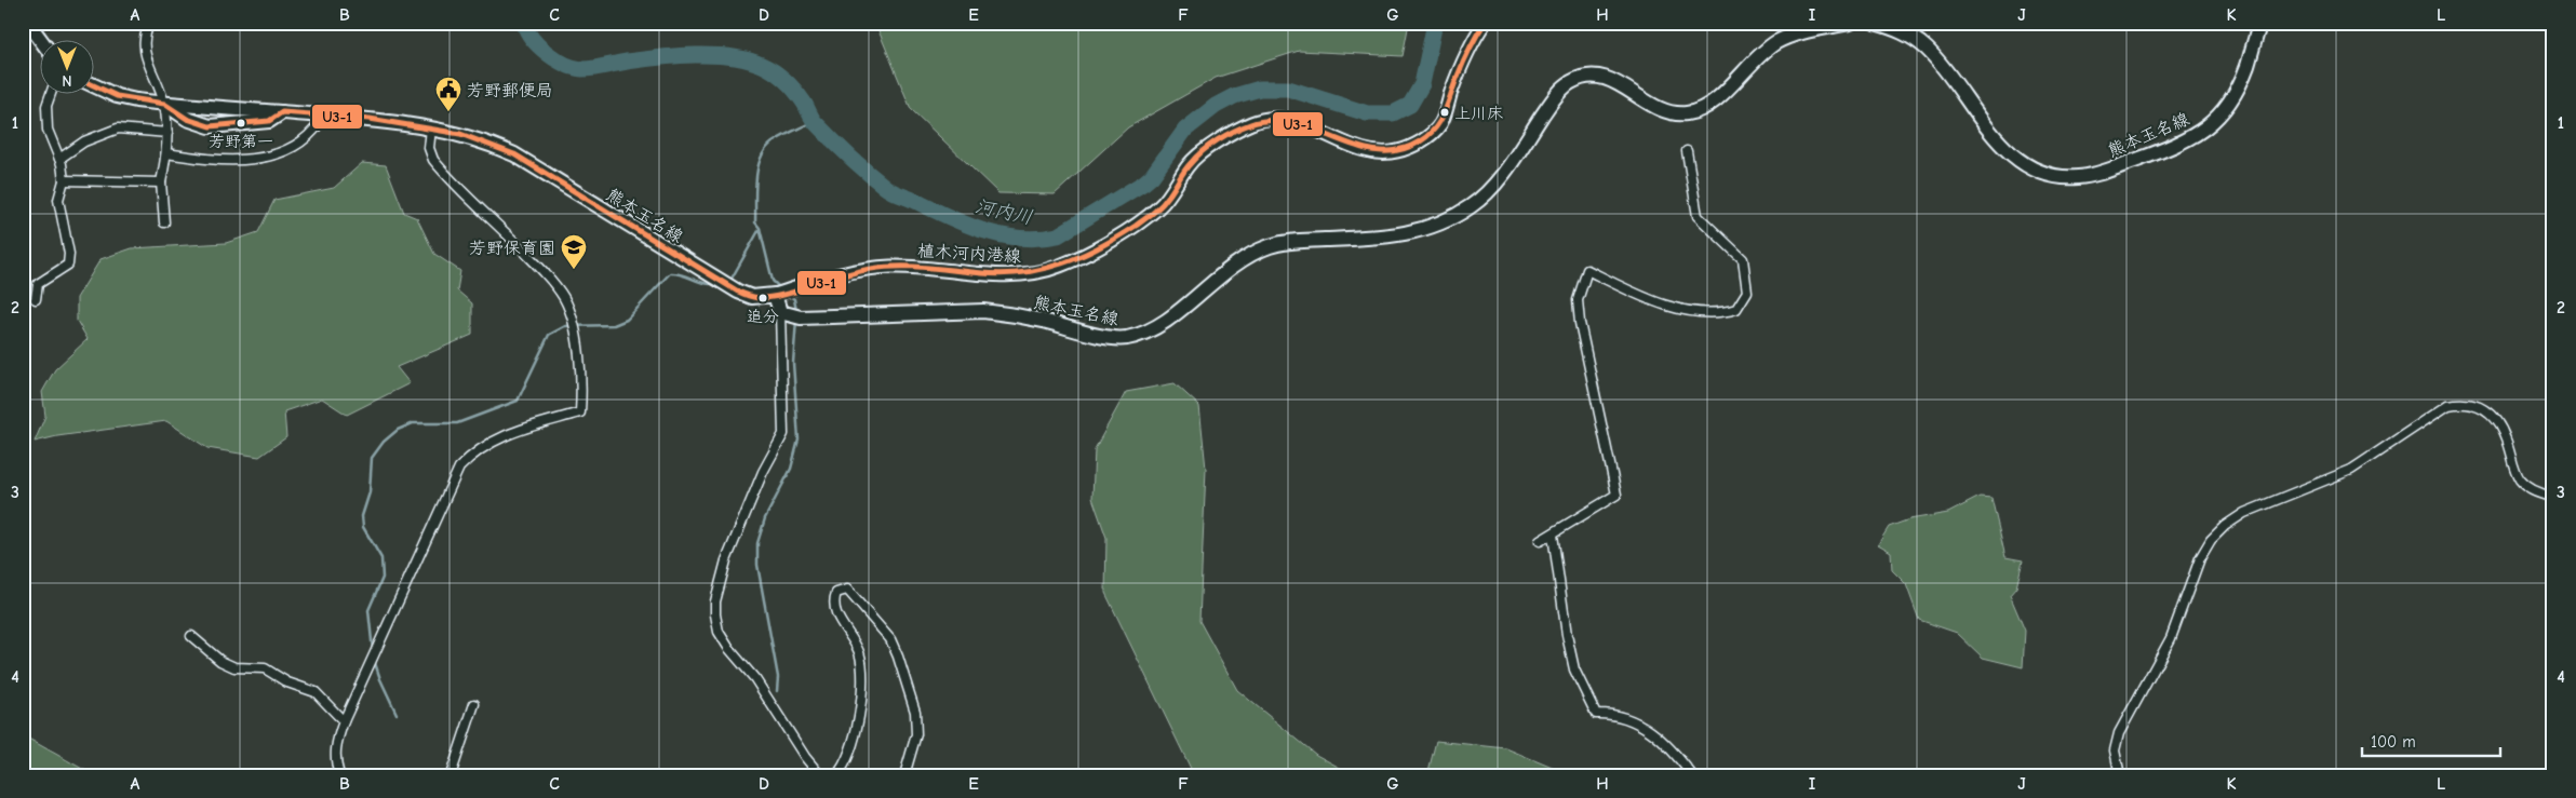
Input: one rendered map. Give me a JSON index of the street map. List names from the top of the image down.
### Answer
{
  "streets": {
    "main road": ["熊本玉名線", "植木河内港線"]
  },
  "crossings": [
    ["熊本玉名線", "植木河内港線"]
  ],
  "water": ["河内川"],
  "places": {
    "other": ["上川床", "芳野第一", "追分"],
    "public building": ["芳野郵便局"],
    "school or university": ["芳野保育園"]
  },
  "lines": ["transit line U3-1"],
  "scale_bar": "100 m",
  "north": "bottom",
  "grid": {
    "columns": [
      "A",
      "B",
      "C",
      "D",
      "E",
      "F",
      "G",
      "H",
      "I",
      "J",
      "K",
      "L"
    ],
    "rows": [
      "1",
      "2",
      "3",
      "4"
    ]
  }
}
